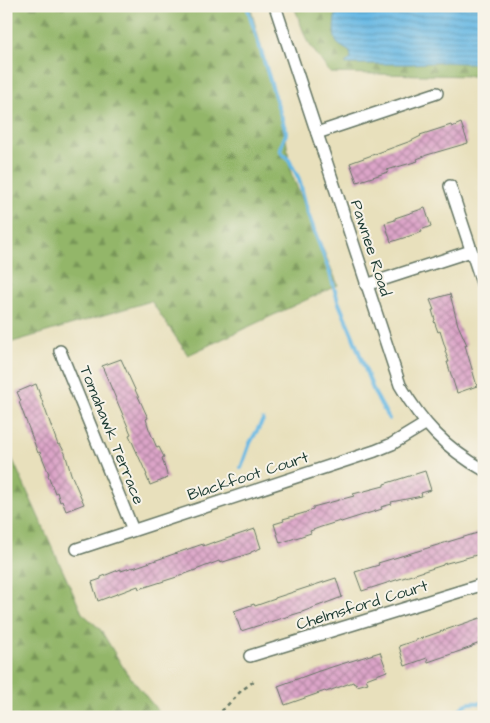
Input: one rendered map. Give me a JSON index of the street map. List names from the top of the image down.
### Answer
{
  "streets": {
    "street": [
      "Pawnee Road",
      "Tomahawk Terrace",
      "Blackfoot Court",
      "Chelmsford Court"
    ]
  },
  "crossings": [
    ["Pawnee Road", "Blackfoot Court"],
    ["Tomahawk Terrace", "Blackfoot Court"]
  ]
}
